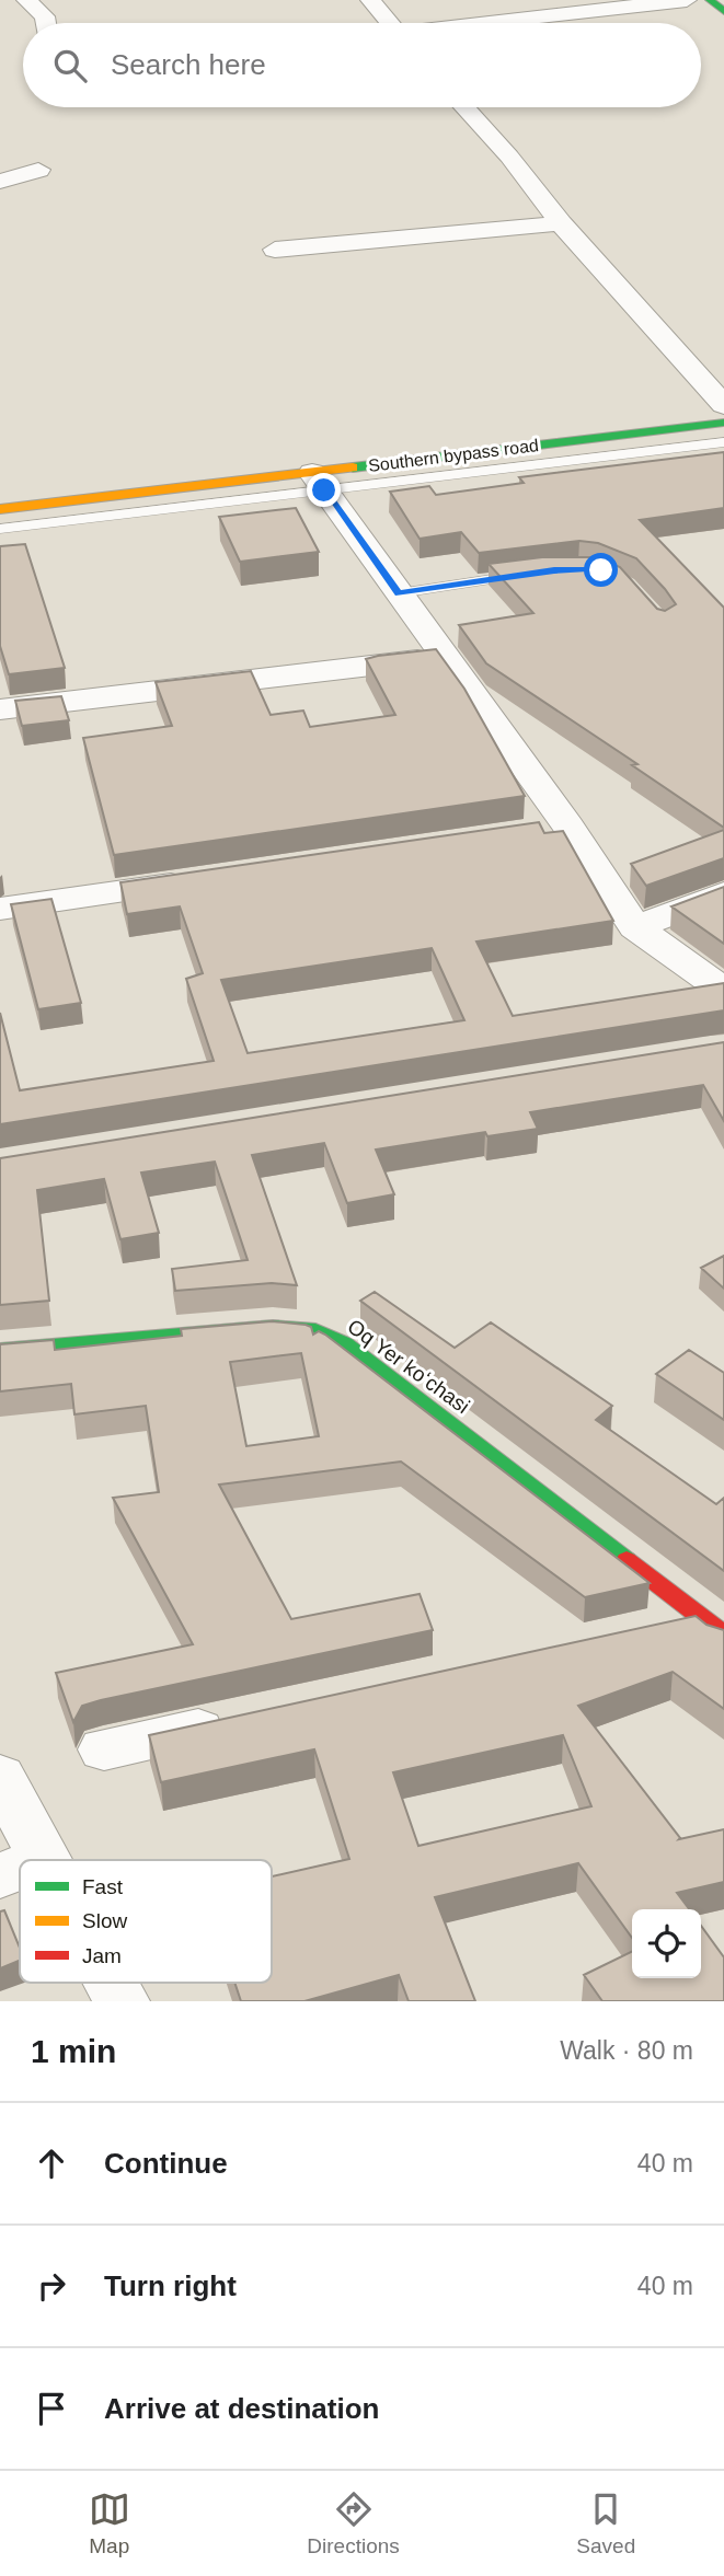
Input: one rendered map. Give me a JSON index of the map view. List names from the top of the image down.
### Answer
{
  "streets": {
    "main road": ["Southern bypass road", "Oq Yer koʻchasi"]
  },
  "legend": ["Fast", "Slow", "Jam"],
  "page": {
    "search": "Search here",
    "heading": ["1 min", "Walk · 80 m"],
    "list": [
      ["Continue", "40 m"],
      ["Turn right", "40 m"],
      "Arrive at destination"
    ],
    "nav": ["Map", "Directions", "Saved"]
  }
}
